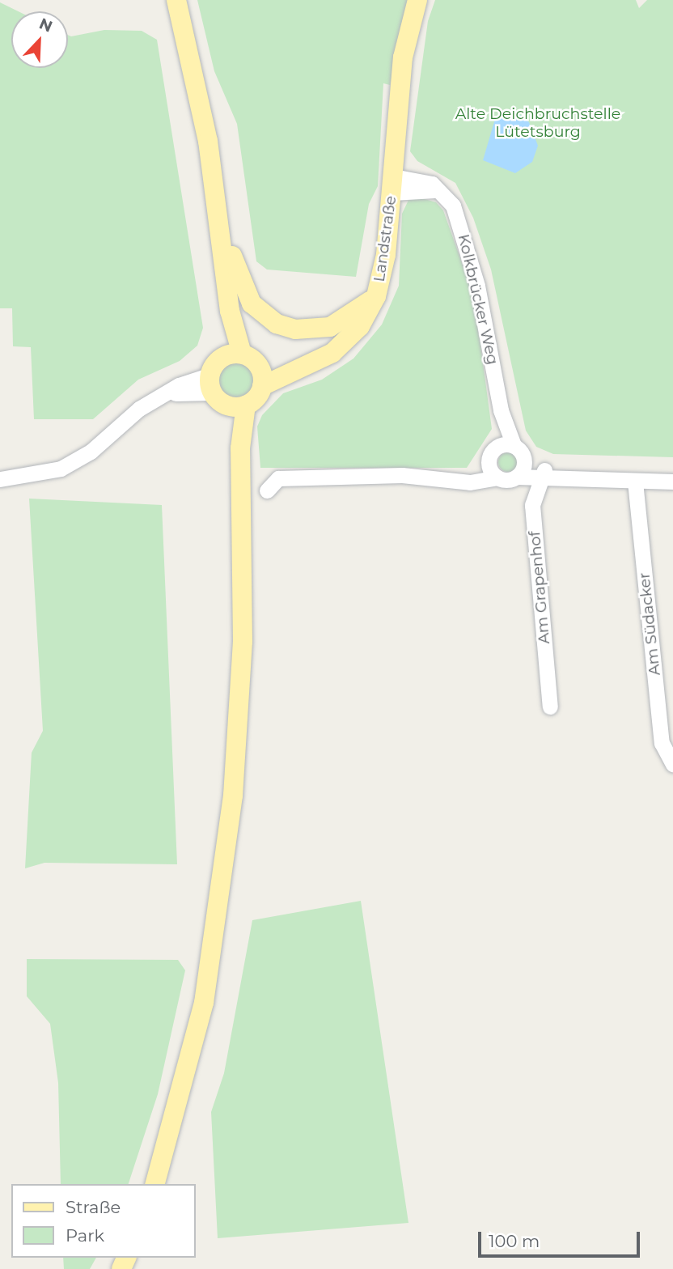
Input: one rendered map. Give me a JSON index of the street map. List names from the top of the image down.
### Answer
{
  "streets": {
    "main road": ["Landstraße"],
    "street": ["Kolkbrücker Weg", "Am Grapenhof", "Am Südacker"]
  },
  "crossings": [
    ["Landstraße", "Kolkbrücker Weg"]
  ],
  "parks": ["Alte Deichbruchstelle Lütetsburg"],
  "legend": ["Straße", "Park"],
  "scale_bar": "100 m",
  "north": "top right"
}
